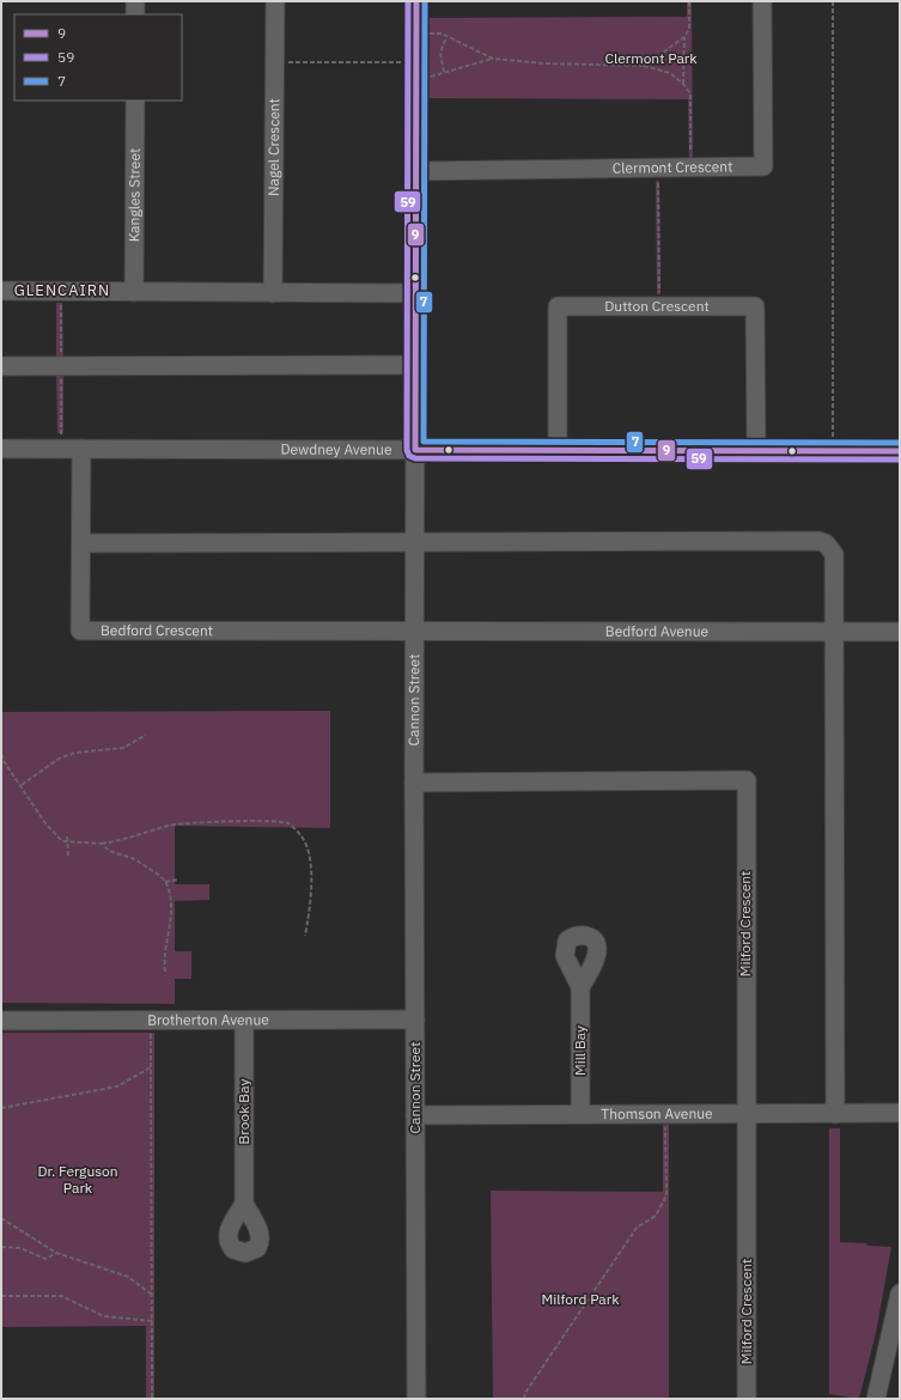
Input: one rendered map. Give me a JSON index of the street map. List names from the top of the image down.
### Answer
{
  "streets": {
    "street": [
      "Nagel Crescent",
      "Clermont Crescent",
      "Kangles Street",
      "Dutton Crescent",
      "Dewdney Avenue",
      "Bedford Crescent",
      "Bedford Avenue",
      "Cannon Street",
      "Milford Crescent",
      "Brotherton Avenue",
      "Mill Bay",
      "Brook Bay",
      "Thomson Avenue"
    ]
  },
  "crossings": [
    ["Clermont Crescent", "Cannon Street"],
    ["Dutton Crescent", "Dewdney Avenue"],
    ["Dewdney Avenue", "Bedford Crescent"],
    ["Dewdney Avenue", "Cannon Street"],
    ["Bedford Crescent", "Bedford Avenue"],
    ["Bedford Crescent", "Cannon Street"],
    ["Bedford Avenue", "Cannon Street"],
    ["Cannon Street", "Milford Crescent"],
    ["Cannon Street", "Brotherton Avenue"],
    ["Cannon Street", "Thomson Avenue"],
    ["Milford Crescent", "Thomson Avenue"],
    ["Brotherton Avenue", "Brook Bay"],
    ["Mill Bay", "Thomson Avenue"]
  ],
  "districts": ["GLENCAIRN"],
  "parks": ["Clermont Park", "Dr. Ferguson Park", "Milford Park"],
  "lines": ["transit line 9", "transit line 59", "transit line 7"],
  "legend": ["9", "59", "7"]
}
